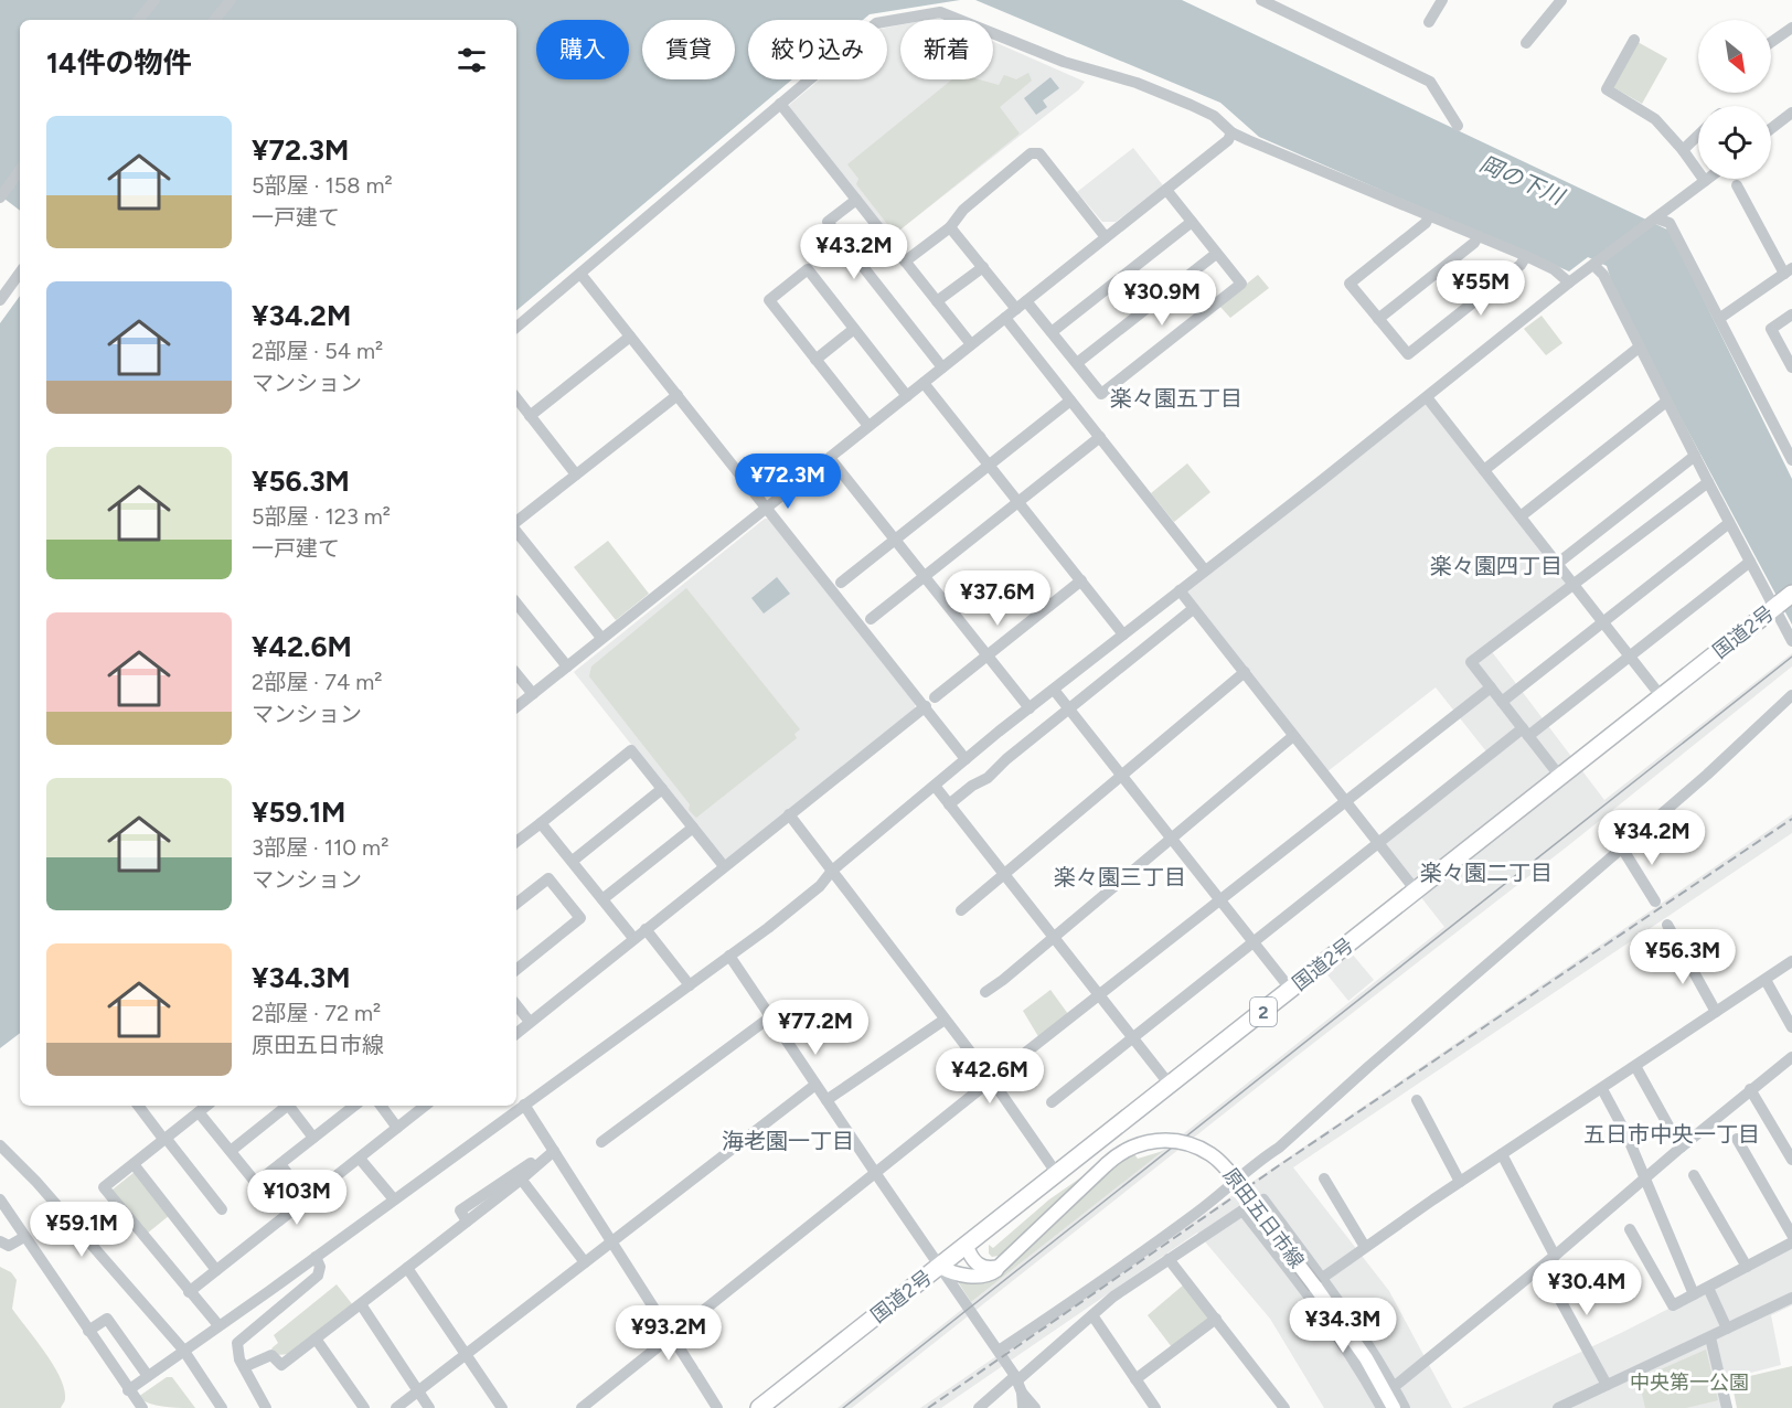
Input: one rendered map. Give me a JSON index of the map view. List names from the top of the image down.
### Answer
{
  "streets": {
    "highway": ["国道2号", "2"],
    "main road": ["原田五日市線"]
  },
  "crossings": [
    ["国道2号", "原田五日市線"]
  ],
  "districts": [
    "楽々園五丁目",
    "楽々園四丁目",
    "楽々園二丁目",
    "楽々園三丁目",
    "五日市中央一丁目",
    "海老園一丁目"
  ],
  "water": ["岡の下川"],
  "parks": ["中央第一公園"],
  "north": "bottom right",
  "page": {
    "chip": [
      "購入",
      "賃貸",
      "絞り込み",
      "新着"
    ],
    "heading": "14件の物件",
    "list": [
      {
        "name": "¥72.3M",
        "note": "5部屋 · 158 m² · 一戸建て"
      },
      {
        "name": "¥34.2M",
        "note": "2部屋 · 54 m² · マンション"
      },
      {
        "name": "¥56.3M",
        "note": "5部屋 · 123 m² · 一戸建て"
      },
      {
        "name": "¥42.6M",
        "note": "2部屋 · 74 m² · マンション"
      },
      {
        "name": "¥59.1M",
        "note": "3部屋 · 110 m² · マンション"
      },
      {
        "name": "¥34.3M",
        "note": "2部屋 · 72 m² · 原田五日市線"
      }
    ],
    "price": [
      "¥43.2M",
      "¥55M",
      "¥30.9M",
      "¥72.3M",
      "¥37.6M",
      "¥34.2M",
      "¥56.3M",
      "¥77.2M",
      "¥42.6M",
      "¥103M",
      "¥59.1M",
      "¥30.4M",
      "¥34.3M",
      "¥93.2M"
    ]
  }
}
